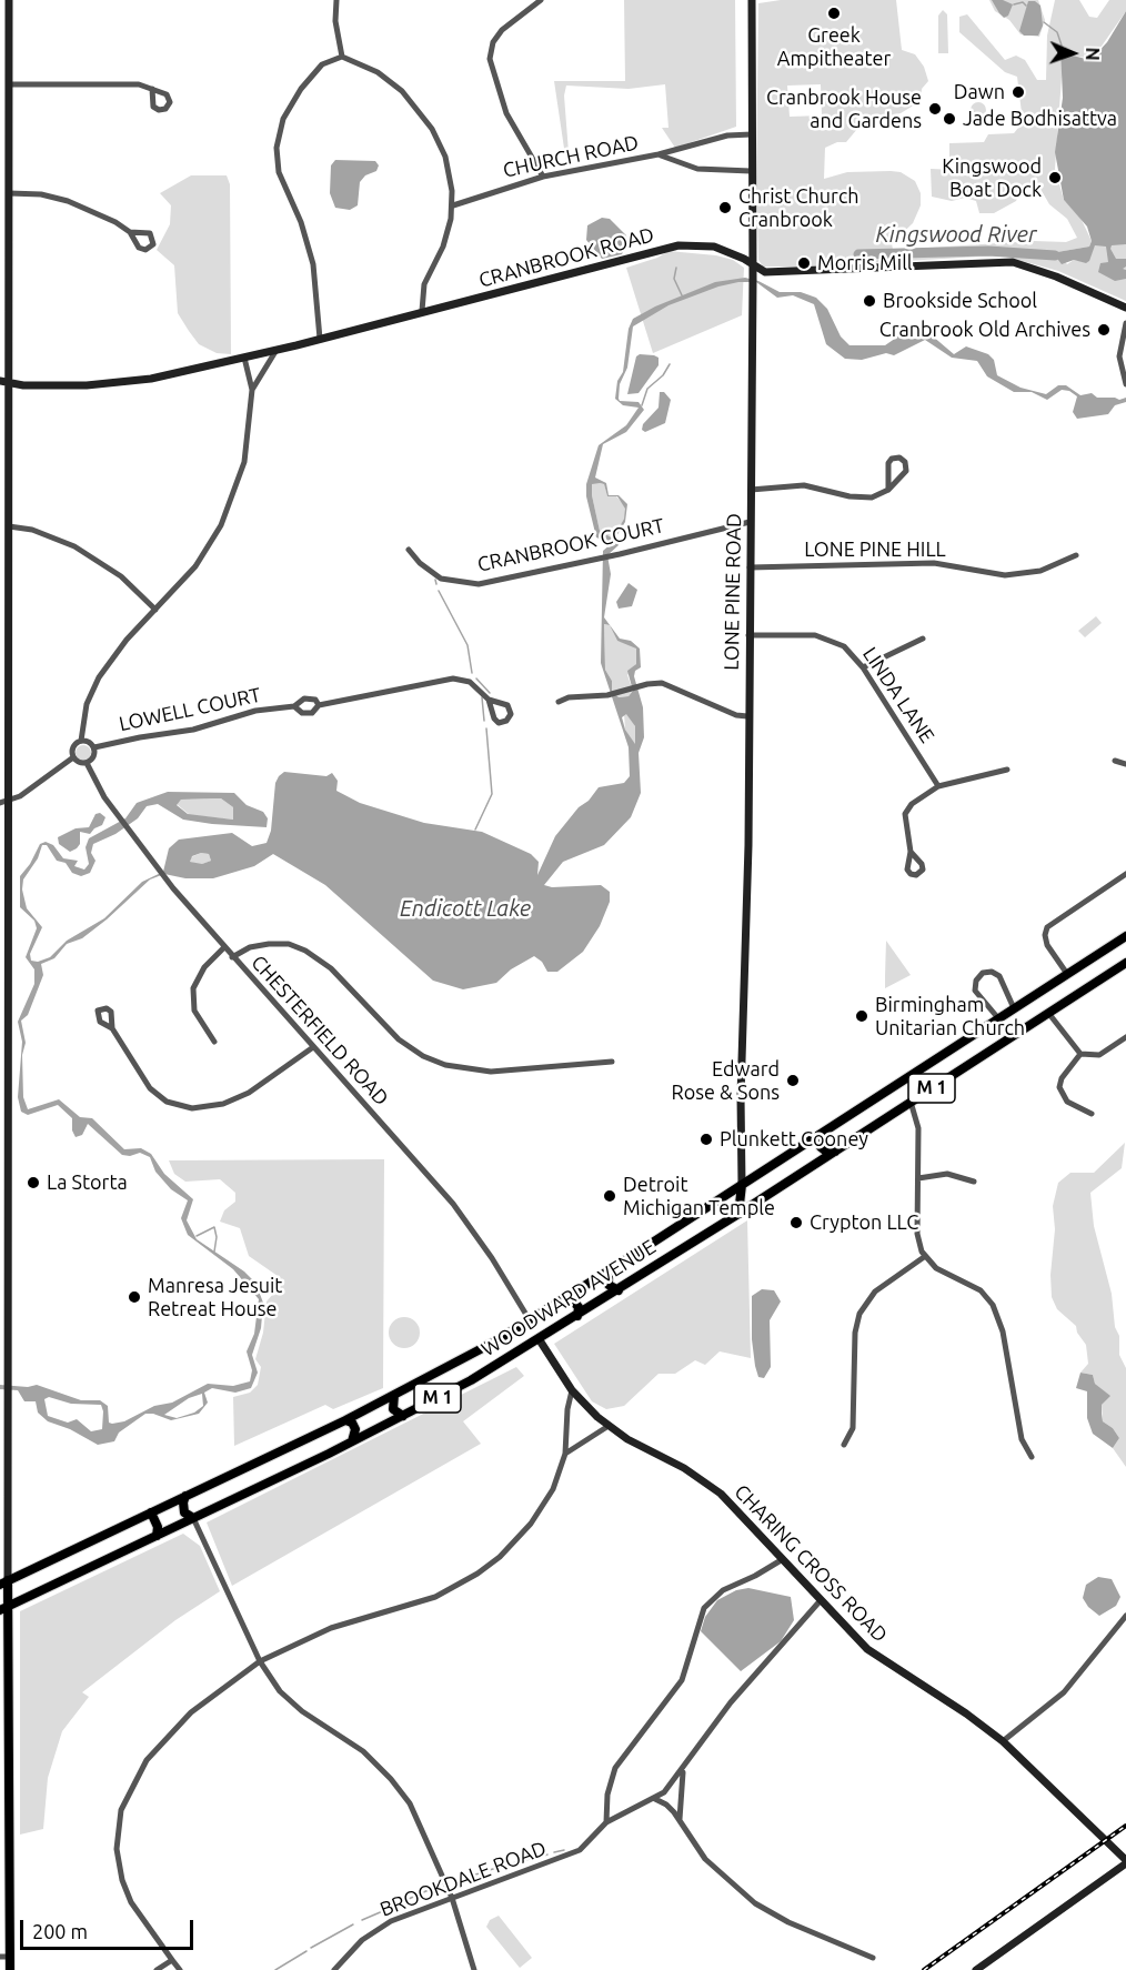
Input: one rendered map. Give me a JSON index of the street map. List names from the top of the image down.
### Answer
{
  "streets": {
    "main road": ["M 1", "WOODWARD AVENUE"],
    "street": [
      "CHURCH ROAD",
      "CRANBROOK ROAD",
      "CRANBROOK COURT",
      "LONE PINE HILL",
      "LONE PINE ROAD",
      "LINDA LANE",
      "LOWELL COURT",
      "CHESTERFIELD ROAD",
      "CHARING CROSS ROAD",
      "BROOKDALE ROAD"
    ]
  },
  "crossings": [
    ["CHURCH ROAD", "LONE PINE ROAD"],
    ["CRANBROOK ROAD", "LONE PINE ROAD"],
    ["CRANBROOK COURT", "LONE PINE ROAD"],
    ["LONE PINE HILL", "LONE PINE ROAD"],
    ["LONE PINE ROAD", "LINDA LANE"],
    ["LONE PINE ROAD", "WOODWARD AVENUE"],
    ["LOWELL COURT", "CHESTERFIELD ROAD"],
    ["CHESTERFIELD ROAD", "WOODWARD AVENUE"],
    ["M 1", "WOODWARD AVENUE"],
    ["WOODWARD AVENUE", "CHARING CROSS ROAD"],
    ["CHARING CROSS ROAD", "BROOKDALE ROAD"]
  ],
  "water": ["Kingswood River", "Endicott Lake"],
  "places": [
    "Greek Ampitheater",
    "Dawn",
    "Cranbrook House and Gardens",
    "Jade Bodhisattva",
    "Kingswood Boat Dock",
    "Christ Church Cranbrook",
    "Morris Mill",
    "Brookside School",
    "Cranbrook Old Archives",
    "Birmingham Unitarian Church",
    "Edward Rose & Sons",
    "Plunkett Cooney",
    "La Storta",
    "Detroit Michigan Temple",
    "Crypton LLC",
    "Manresa Jesuit Retreat House"
  ],
  "scale_bar": "200 m",
  "north": "right"
}
